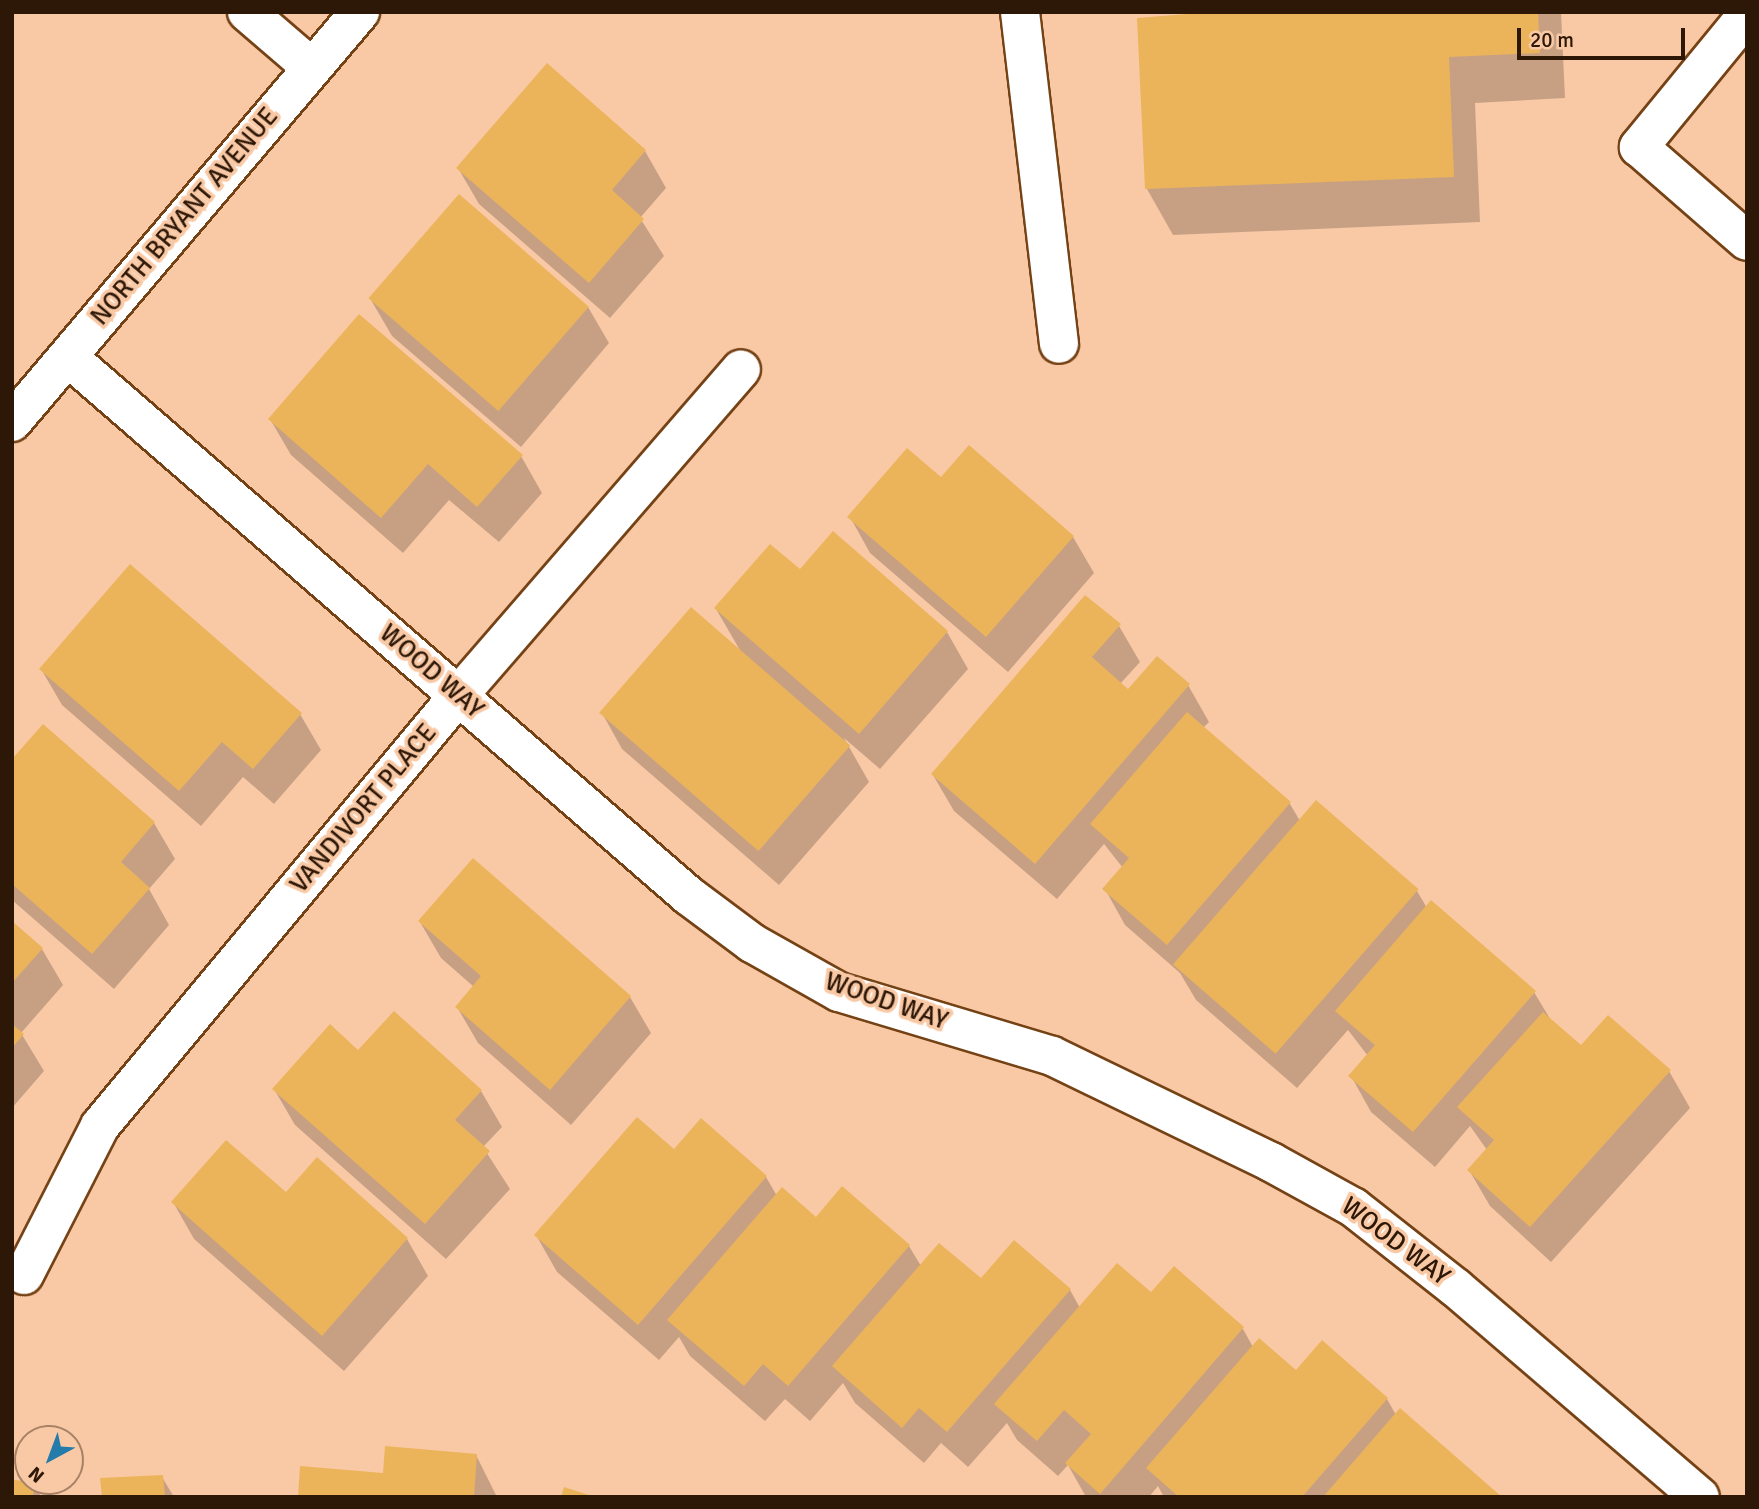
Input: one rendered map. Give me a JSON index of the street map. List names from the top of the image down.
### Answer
{
  "streets": {
    "street": ["NORTH BRYANT AVENUE", "WOOD WAY", "VANDIVORT PLACE"]
  },
  "crossings": [
    ["NORTH BRYANT AVENUE", "WOOD WAY"],
    ["WOOD WAY", "VANDIVORT PLACE"]
  ],
  "scale_bar": "20 m",
  "north": "bottom left"
}
